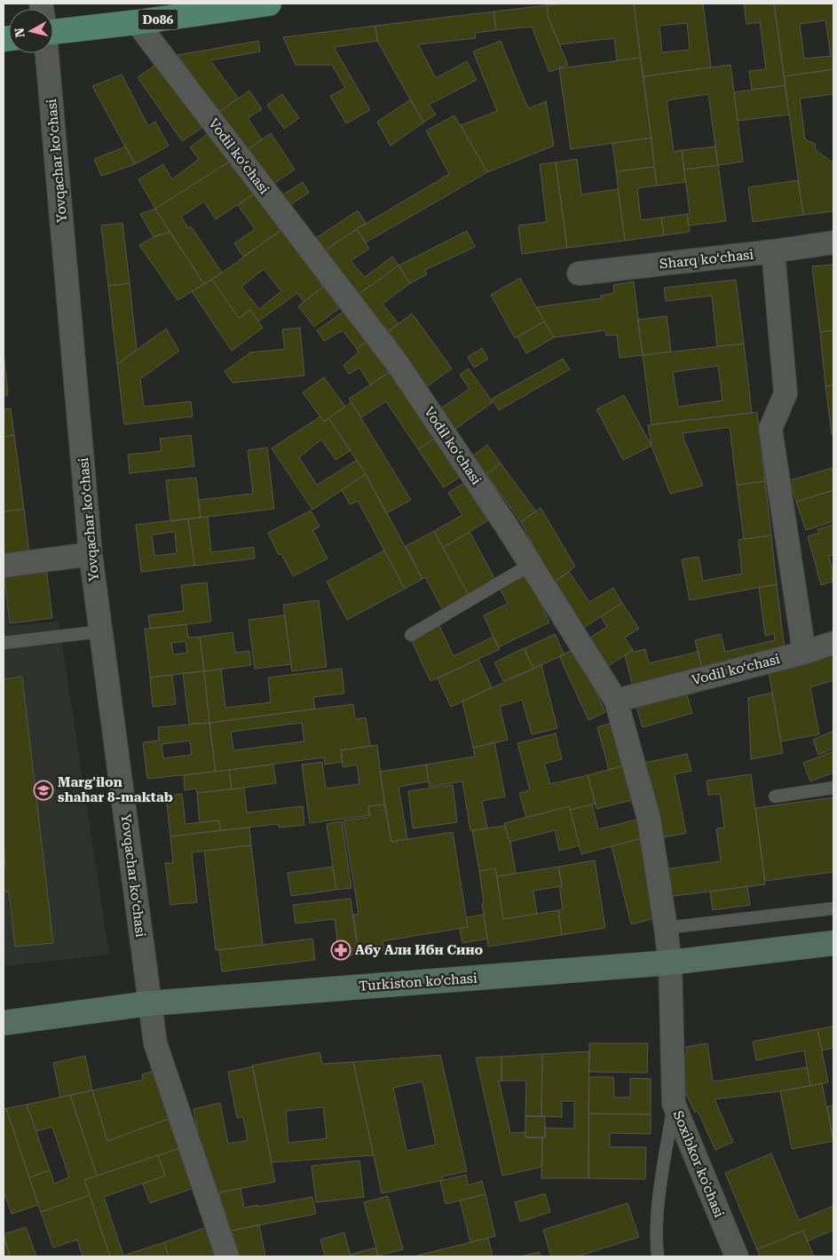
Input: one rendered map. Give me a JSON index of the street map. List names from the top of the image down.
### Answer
{
  "streets": {
    "main road": ["D086", "Turkiston ko’chasi"],
    "street": [
      "Vodil koʻchasi",
      "Yovqachar koʻchasi",
      "Sharq koʻchasi",
      "Soxibkor ko'chasi"
    ]
  },
  "crossings": [
    ["D086", "Vodil koʻchasi"],
    ["Vodil koʻchasi", "Soxibkor ko'chasi"],
    ["Yovqachar koʻchasi", "Turkiston ko’chasi"],
    ["Turkiston ko’chasi", "Soxibkor ko'chasi"]
  ],
  "places": {
    "school or university": ["Marg'ilon shahar 8-maktab"],
    "pharmacy": ["Абу Али Ибн Сино"]
  },
  "north": "left"
}
